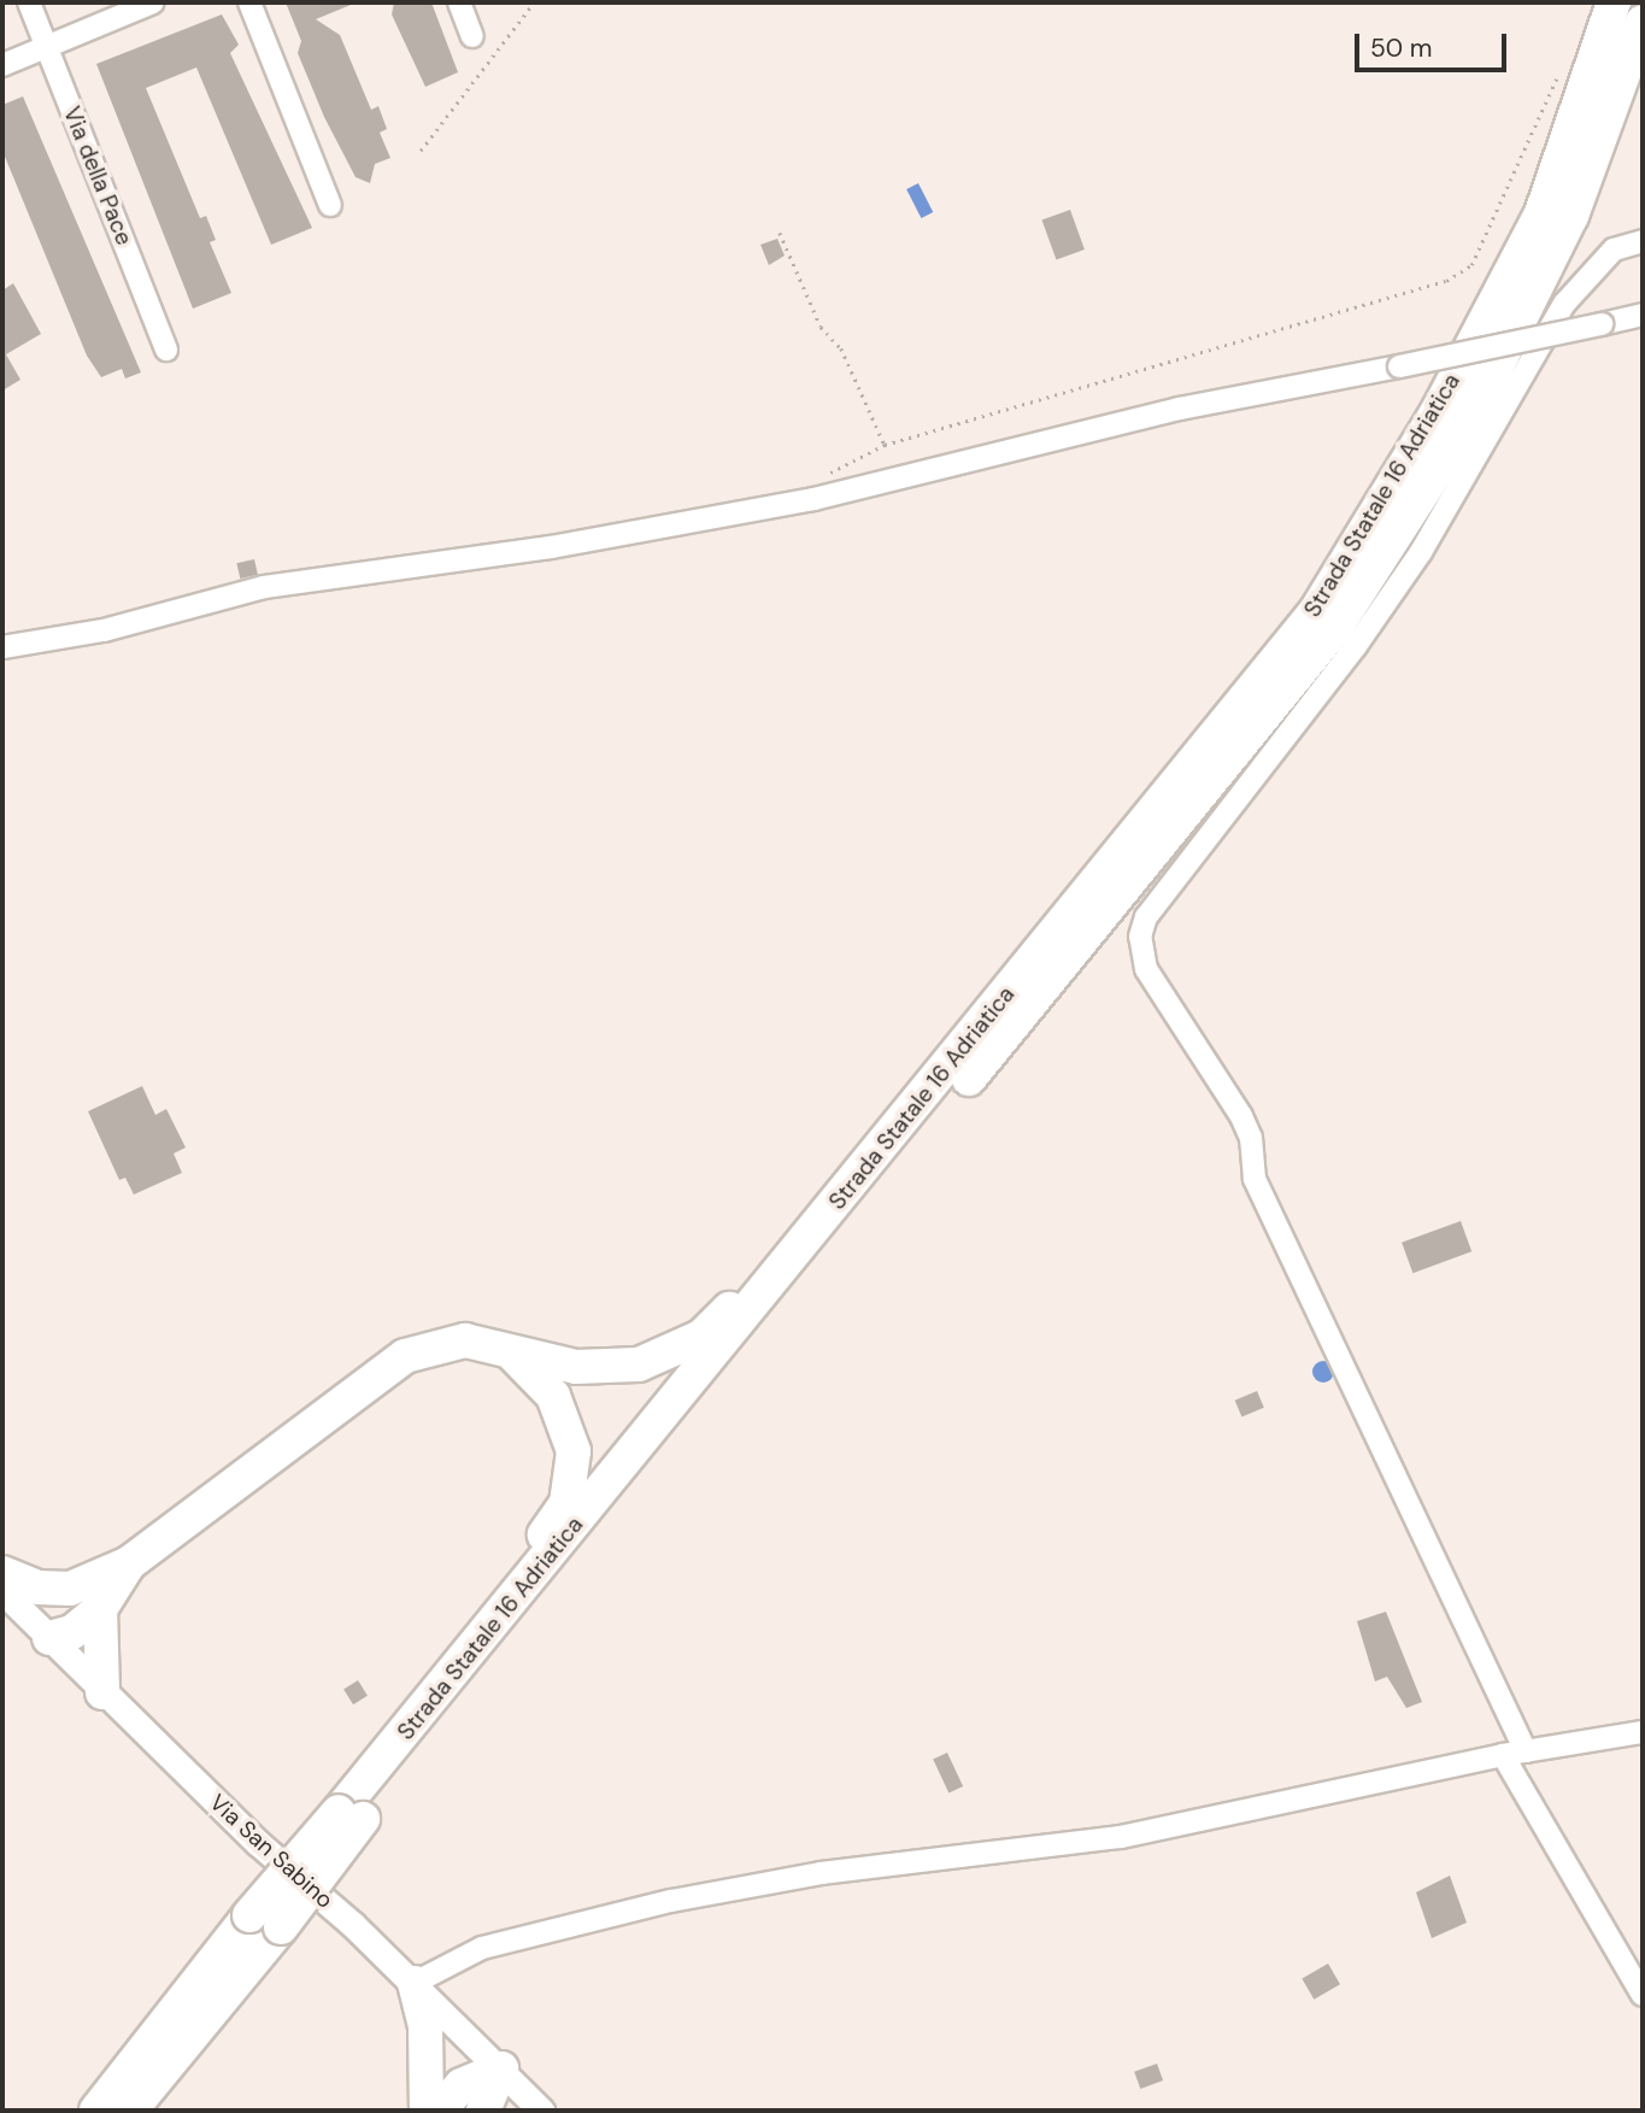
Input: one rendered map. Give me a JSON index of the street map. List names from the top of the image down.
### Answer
{
  "streets": {
    "highway": ["Strada Statale 16 Adriatica"],
    "street": ["Via della Pace", "Via San Sabino"]
  },
  "scale_bar": "50 m"
}
